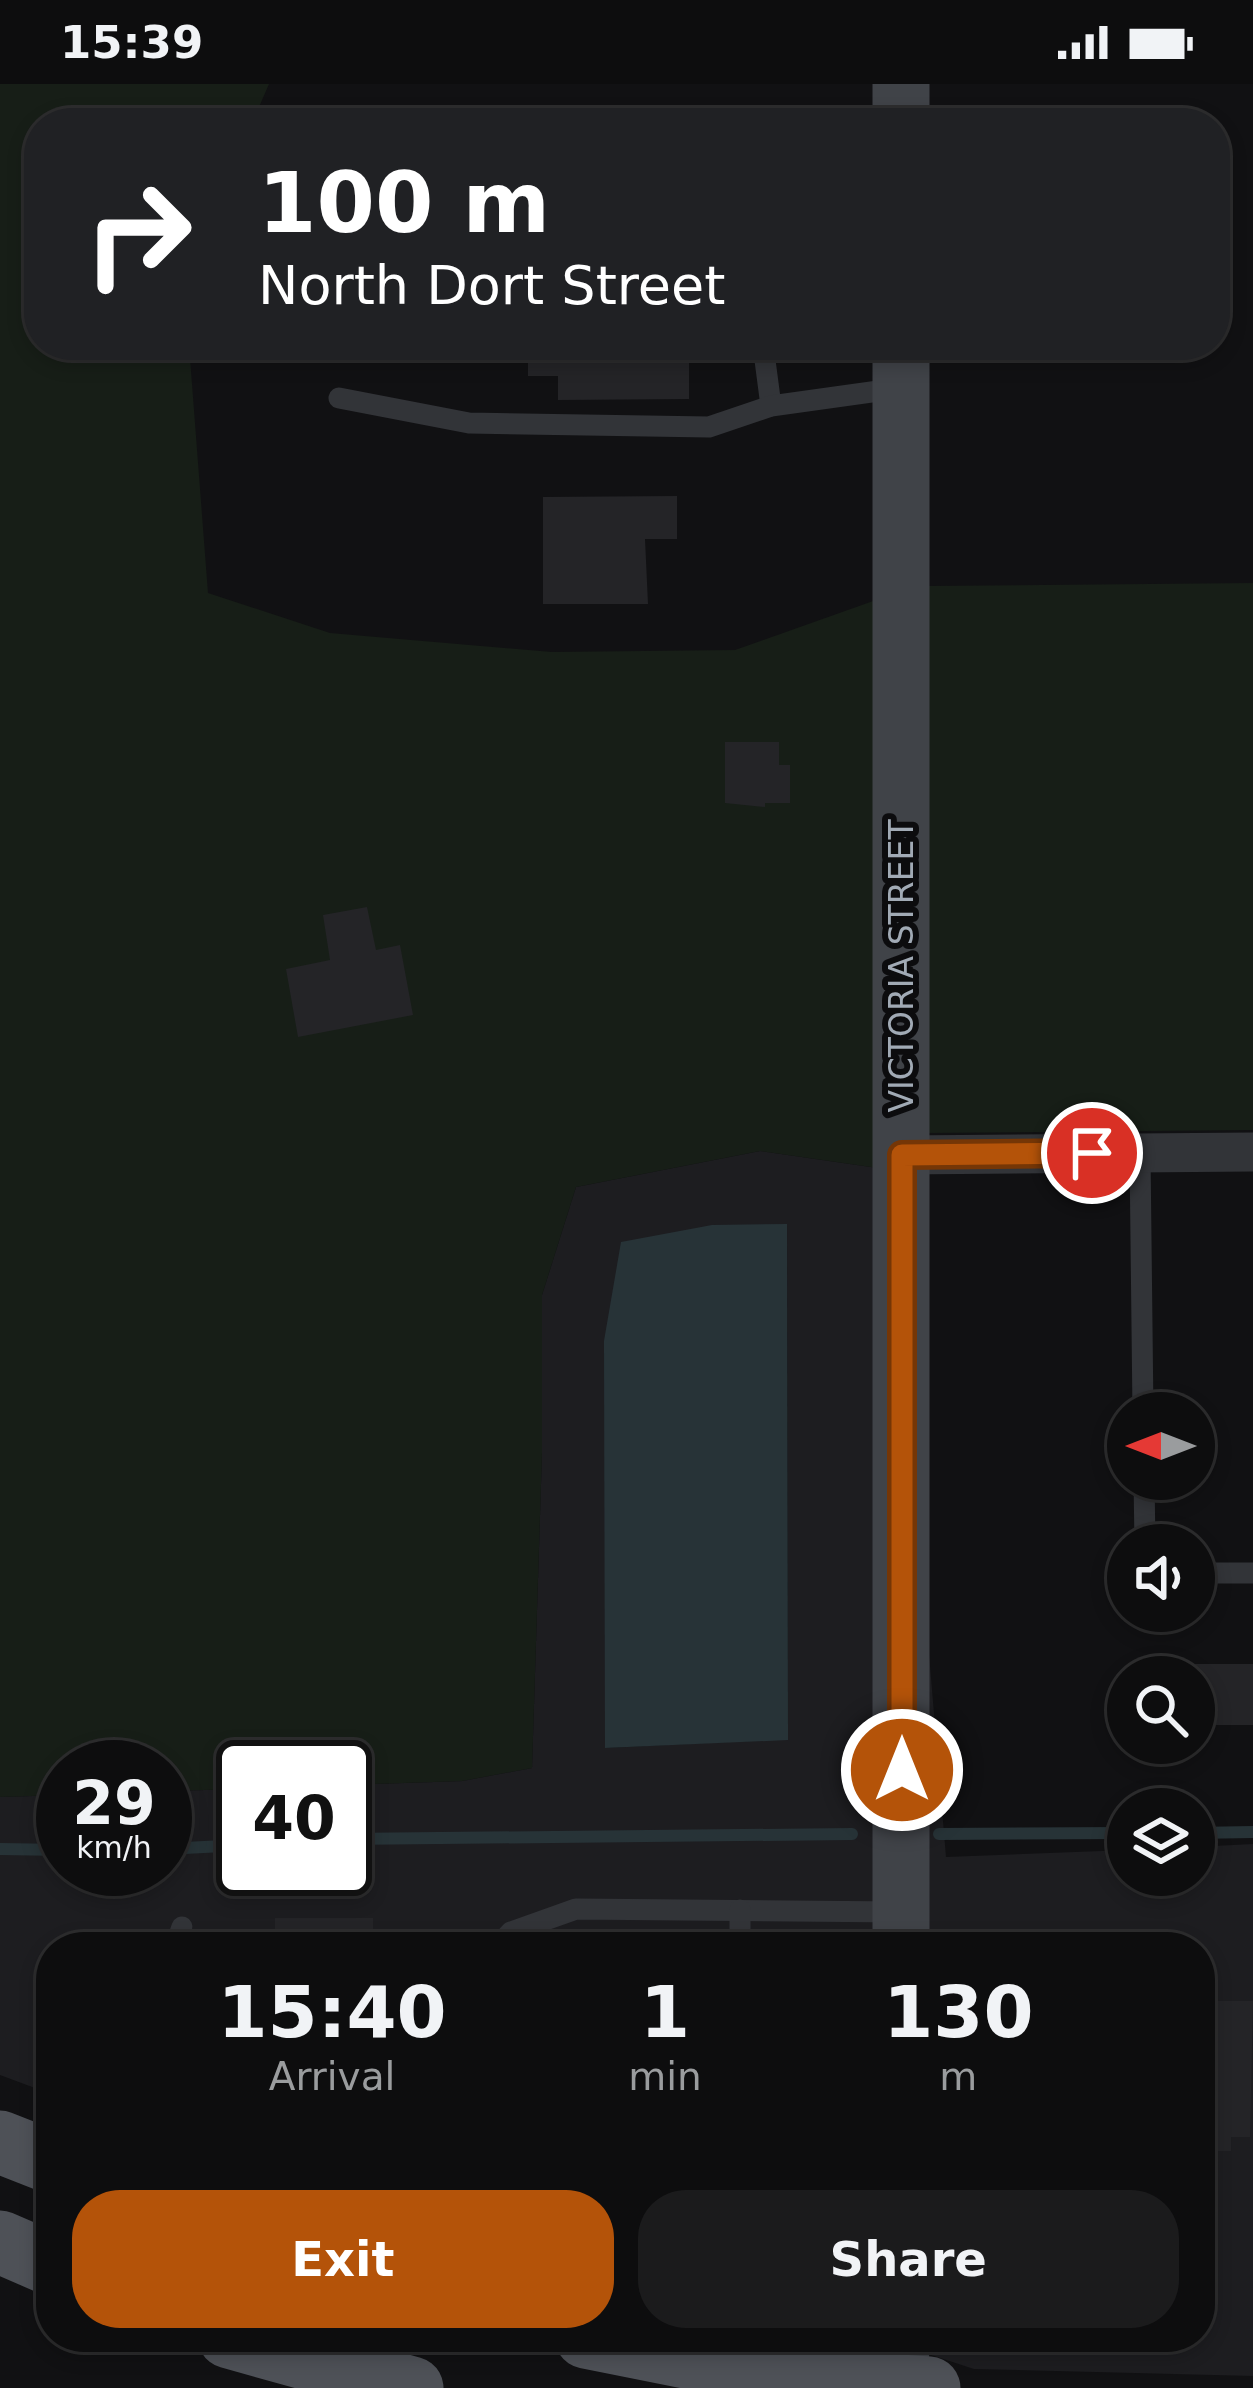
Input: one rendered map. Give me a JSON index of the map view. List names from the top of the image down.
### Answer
{
  "streets": {
    "street": ["VICTORIA STREET"]
  },
  "north": "left",
  "page": {
    "status": "15:39",
    "turn": ["100 m", "North Dort Street"],
    "speed": "29 km/h",
    "limit": "40",
    "eta": [
      "15:40",
      "Arrival",
      "1",
      "min",
      "130",
      "m"
    ],
    "buttons": ["Exit", "Share"]
  }
}
